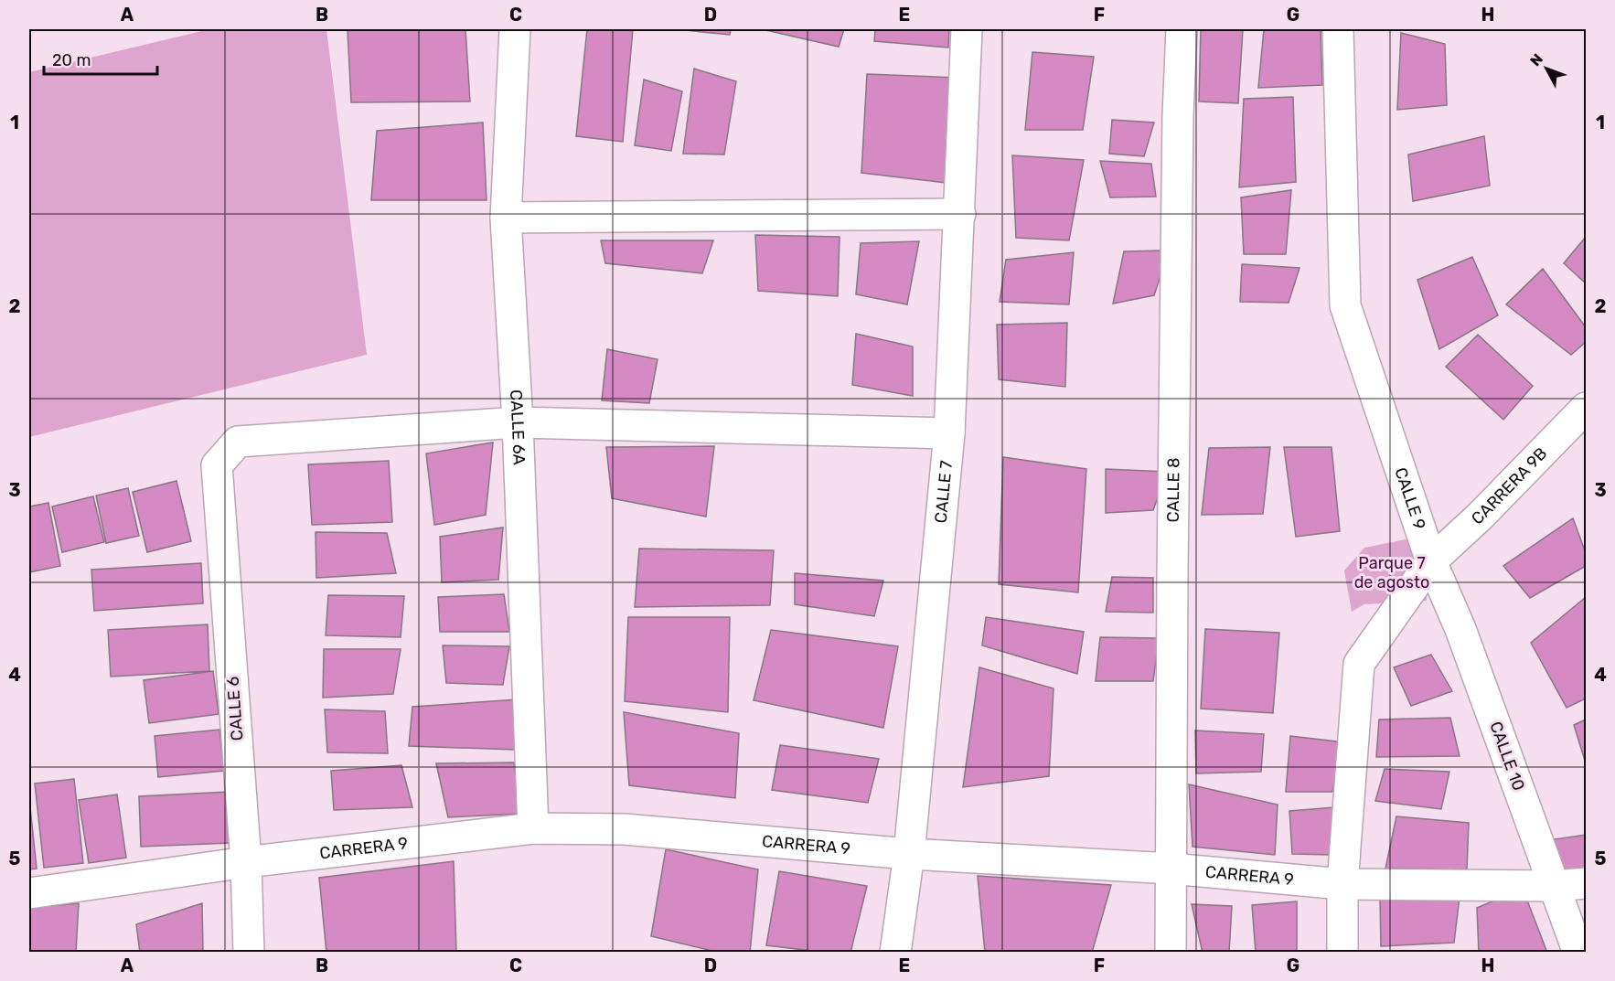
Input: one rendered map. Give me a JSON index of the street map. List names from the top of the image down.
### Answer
{
  "streets": {
    "street": [
      "CALLE 6A",
      "CARRERA 9B",
      "CALLE 8",
      "CALLE 7",
      "CALLE 9",
      "CALLE 6",
      "CALLE 10",
      "CARRERA 9"
    ]
  },
  "crossings": [
    ["CALLE 6A", "CALLE 6"],
    ["CALLE 6A", "CARRERA 9"],
    ["CARRERA 9B", "CALLE 9"],
    ["CARRERA 9B", "CALLE 10"],
    ["CALLE 8", "CARRERA 9"],
    ["CALLE 7", "CARRERA 9"],
    ["CALLE 9", "CALLE 10"],
    ["CALLE 6", "CARRERA 9"],
    ["CALLE 10", "CARRERA 9"]
  ],
  "parks": ["Parque 7 de agosto"],
  "scale_bar": "20 m",
  "north": "top left",
  "grid": {
    "columns": [
      "A",
      "B",
      "C",
      "D",
      "E",
      "F",
      "G",
      "H"
    ],
    "rows": [
      "1",
      "2",
      "3",
      "4",
      "5"
    ]
  }
}
